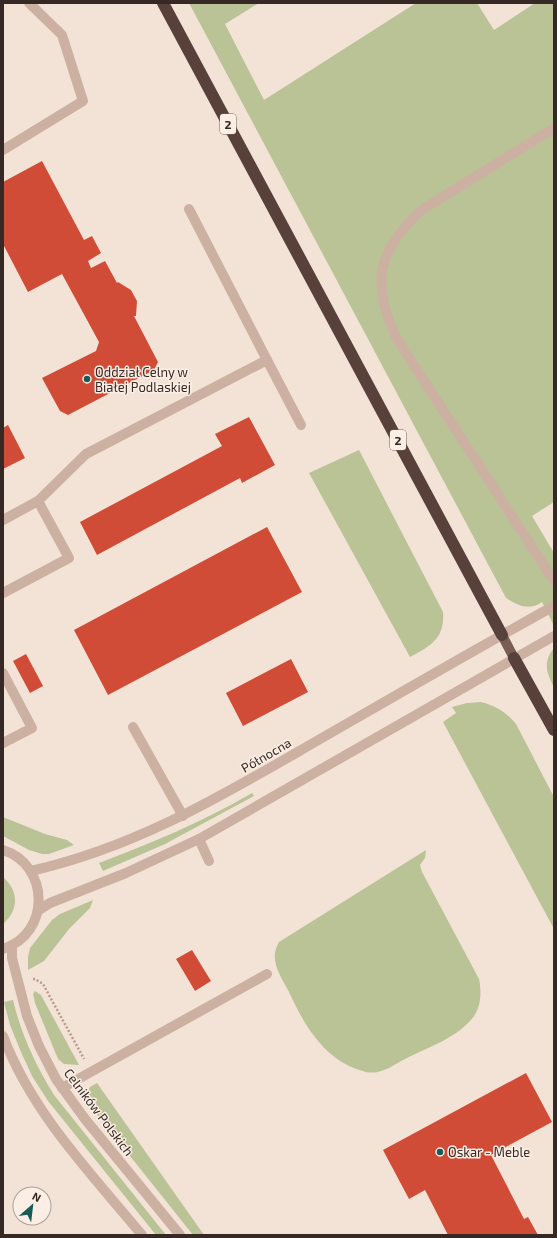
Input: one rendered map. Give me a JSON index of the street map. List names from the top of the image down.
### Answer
{
  "streets": {
    "highway": ["2"],
    "street": ["Północna", "Celników Polskich"]
  },
  "crossings": [
    ["2", "Północna"]
  ],
  "places": ["Oddział Celny w Białej Podlaskiej", "Oskar - Meble"],
  "north": "top right"
}
